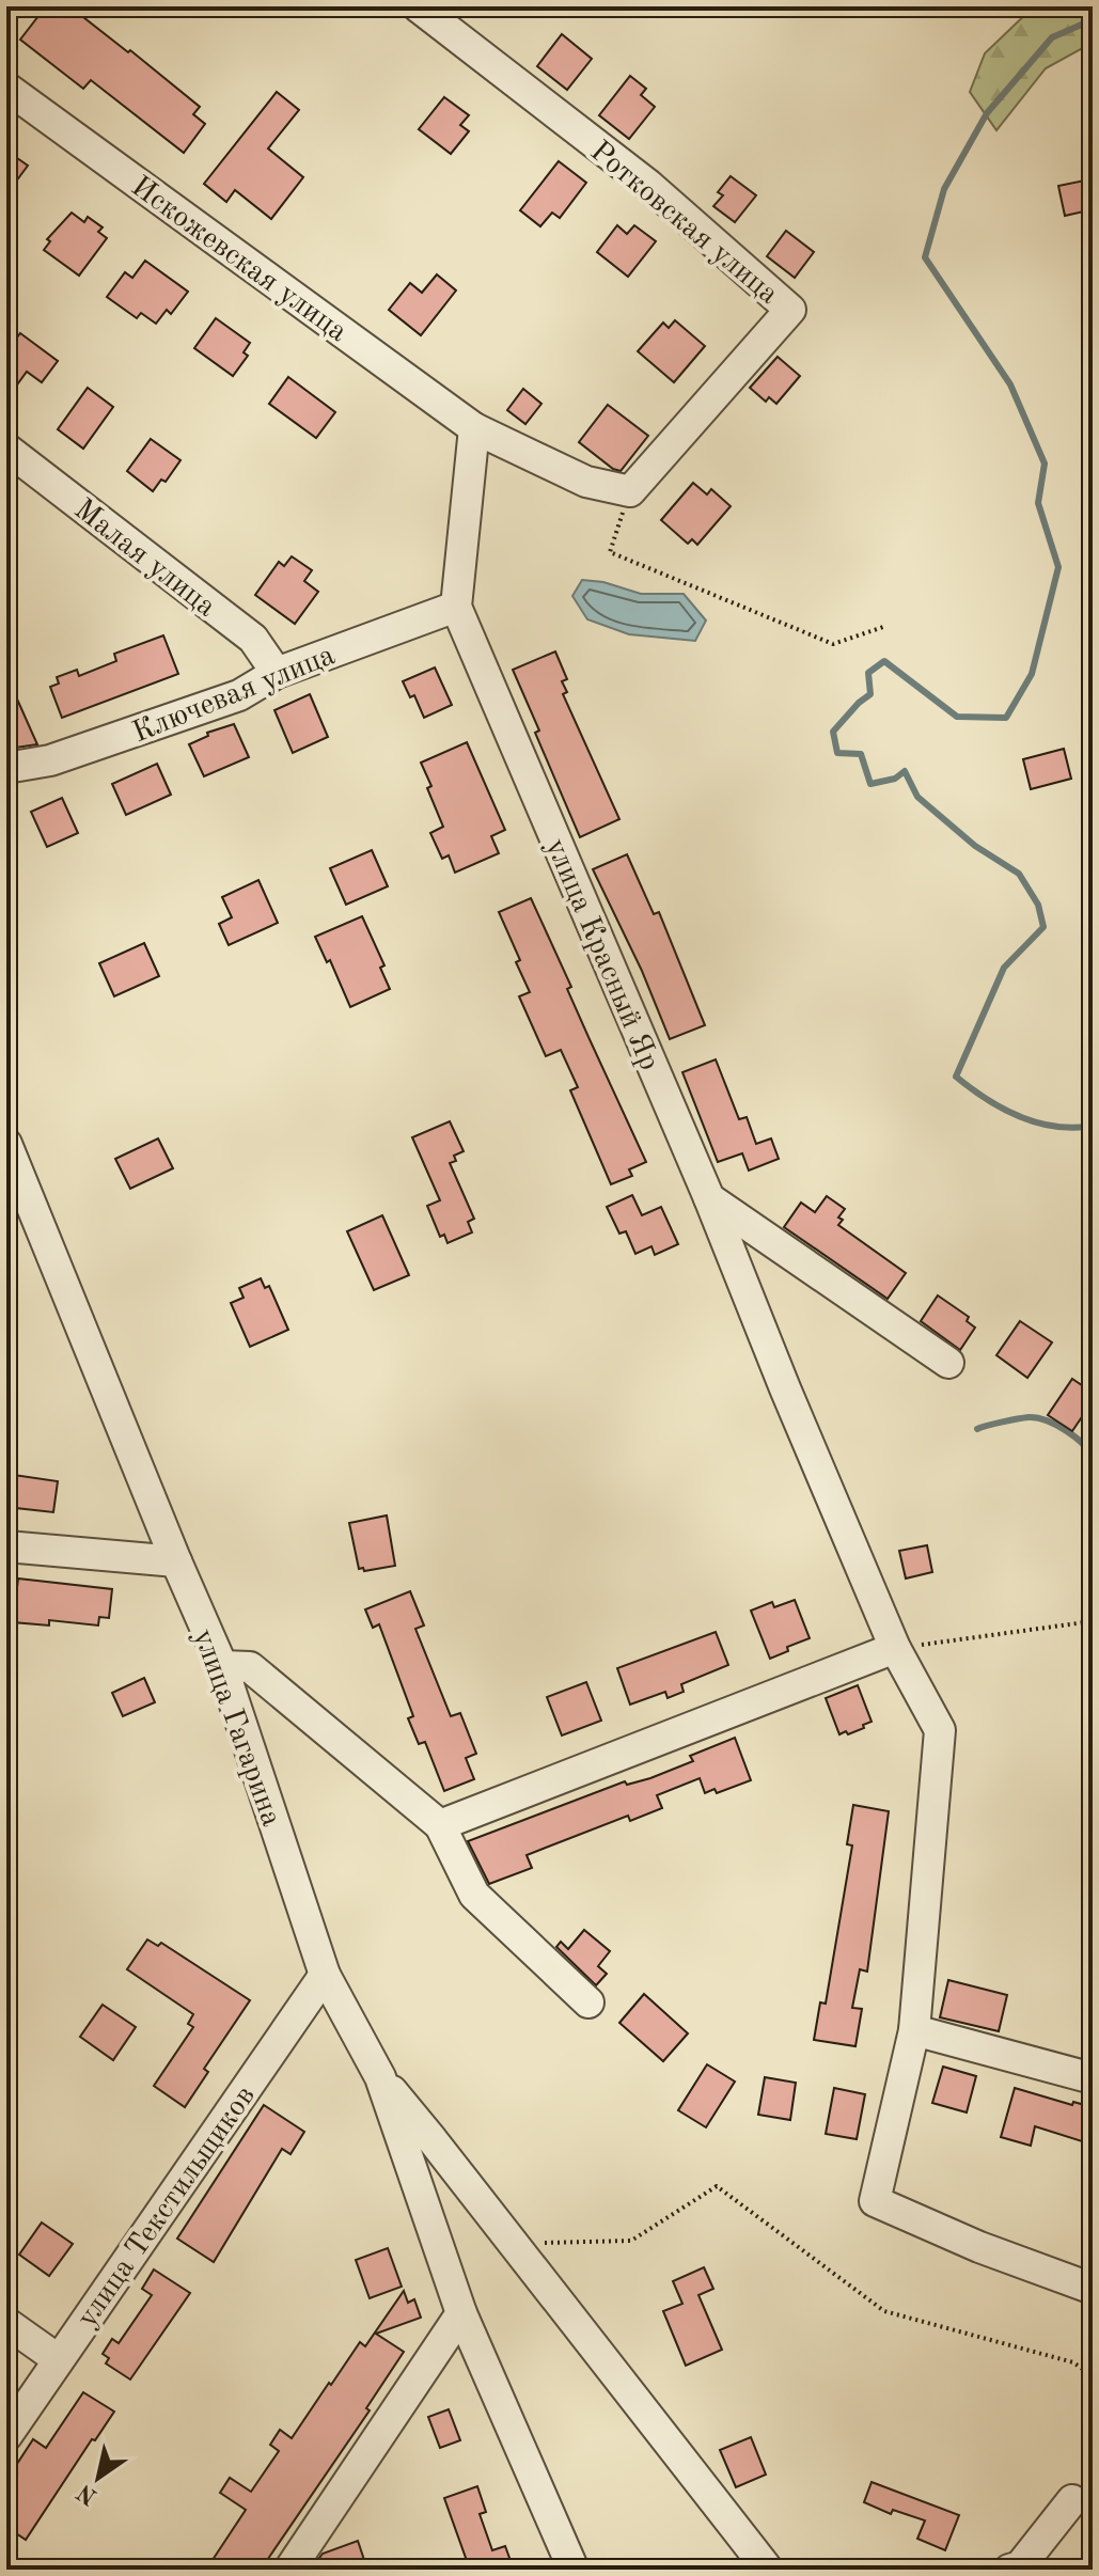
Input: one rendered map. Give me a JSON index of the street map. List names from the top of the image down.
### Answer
{
  "streets": {
    "street": [
      "Ротковская улица",
      "Искожевская улица",
      "Малая улица",
      "Ключевая улица",
      "улица Красный Яр",
      "улица Гагарина",
      "улица Текстильщиков"
    ]
  },
  "crossings": [
    ["Искожевская улица", "улица Красный Яр"],
    ["Малая улица", "Ключевая улица"],
    ["Ключевая улица", "улица Красный Яр"],
    ["улица Гагарина", "улица Текстильщиков"]
  ],
  "north": "bottom left"
}
